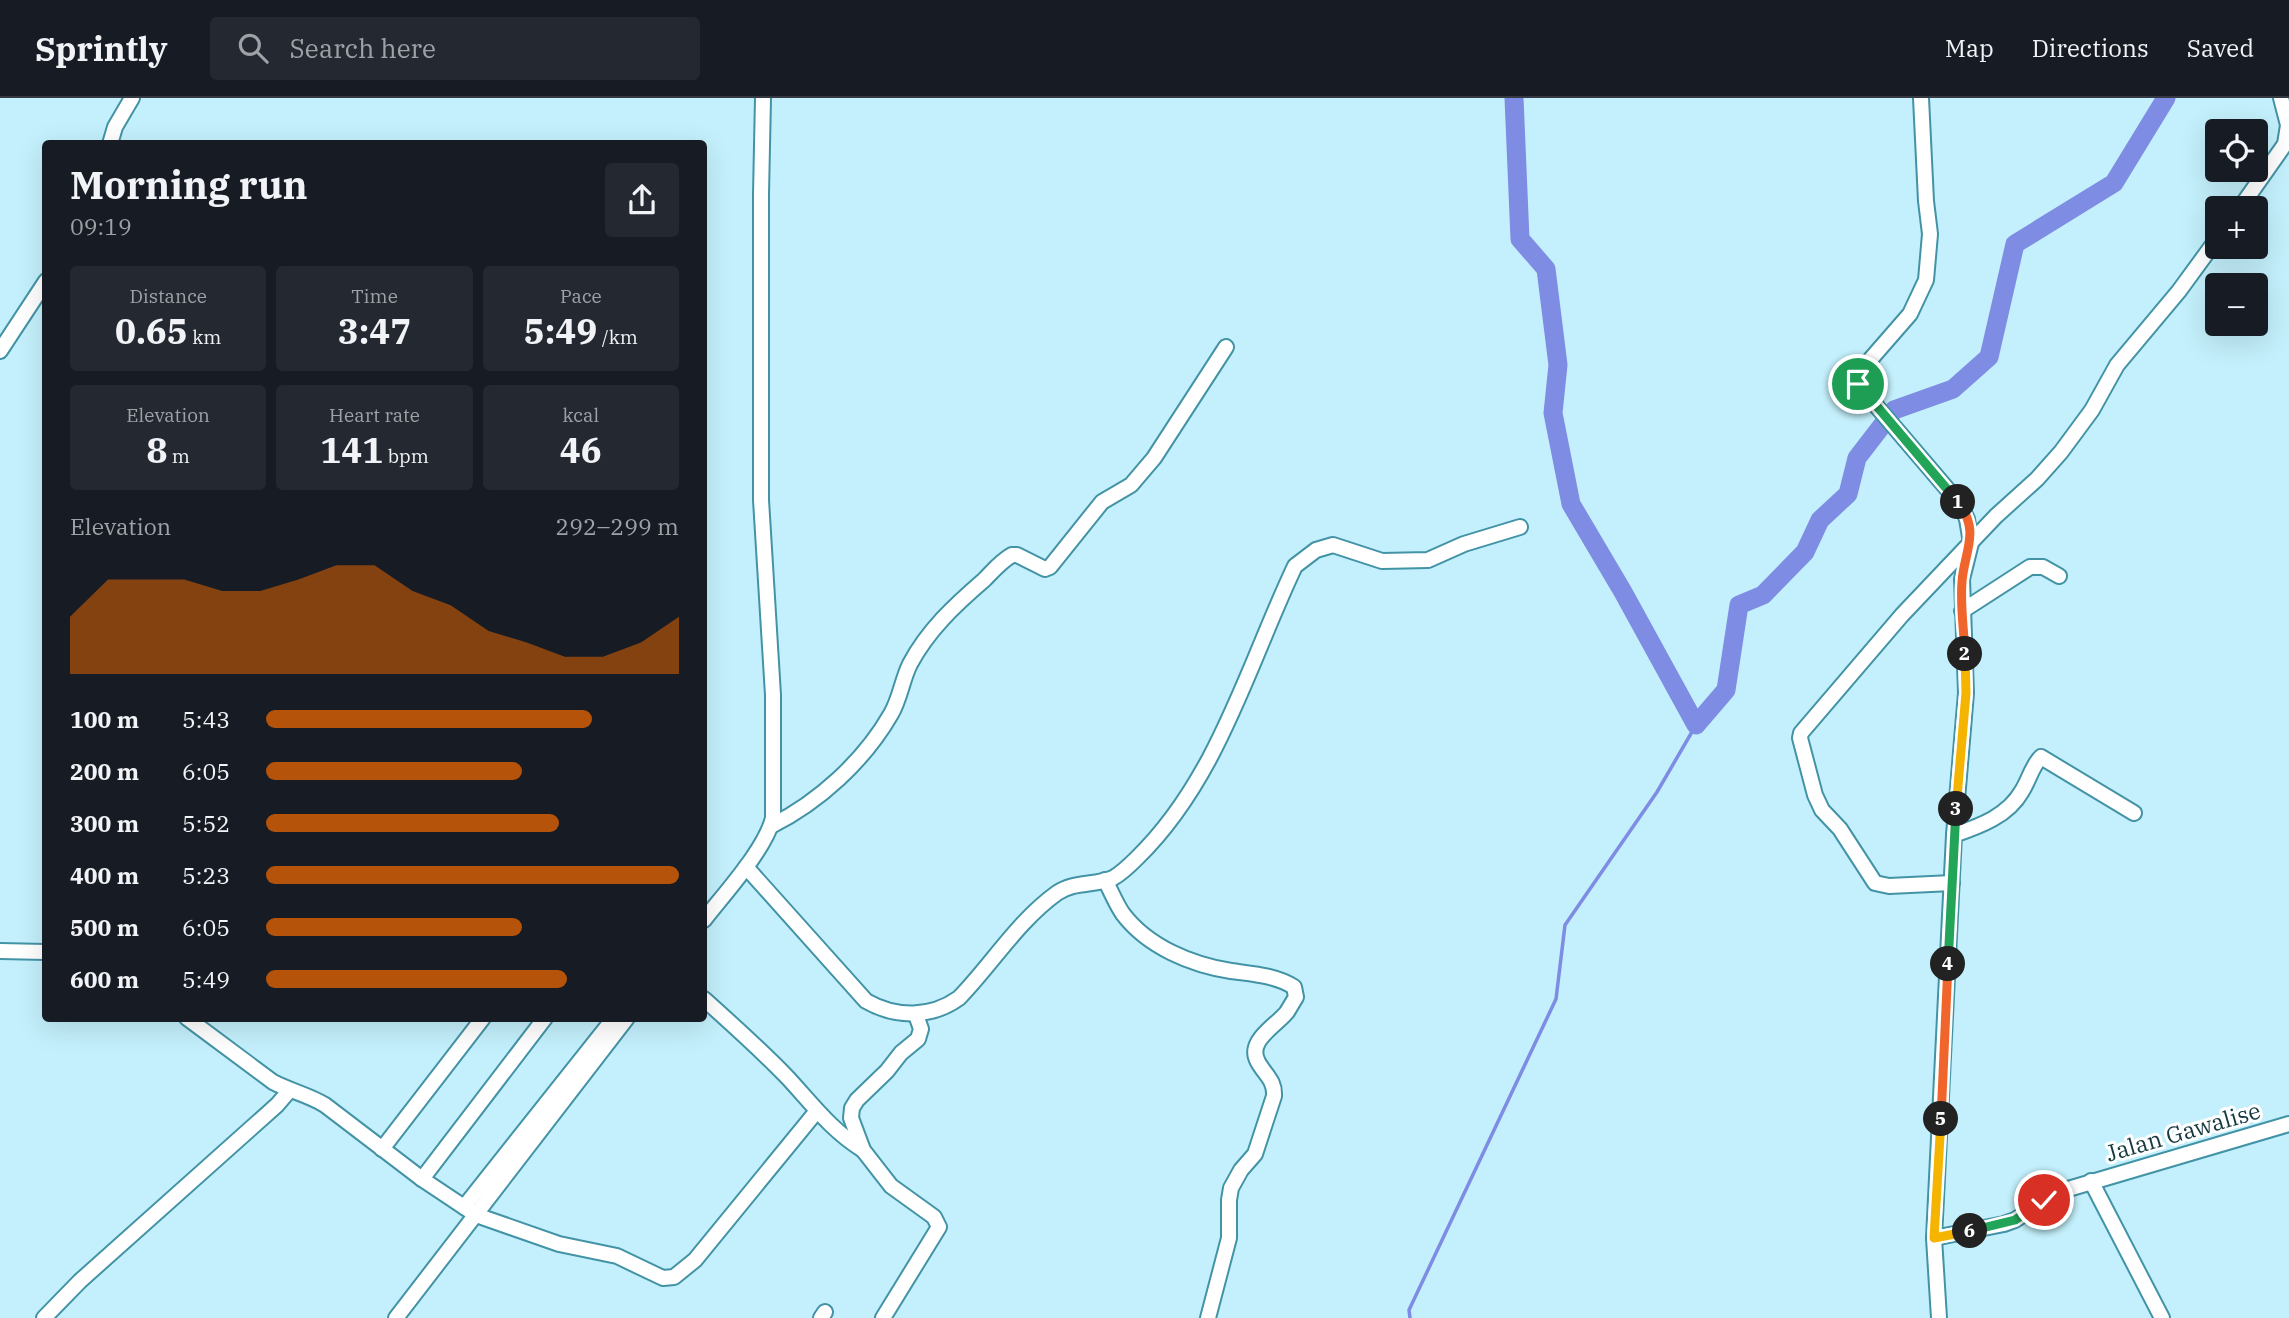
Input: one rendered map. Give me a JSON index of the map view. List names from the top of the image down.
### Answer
{
  "streets": {
    "street": ["Jalan Gawalise"]
  },
  "page": {
    "header": "Sprintly",
    "search": "Search here",
    "nav": ["Map", "Directions", "Saved"],
    "map_buttons": ["+", "−"],
    "heading": ["Morning run", "09:19"],
    "stats": [
      ["Distance", "0.65 km"],
      ["Time", "3:47"],
      ["Pace", "5:49 /km"],
      ["Elevation", "8 m"],
      ["Heart rate", "141 bpm"],
      ["kcal", "46"]
    ],
    "pins": [
      "1",
      "2",
      "3",
      "4",
      "5",
      "6"
    ],
    "chart": ["Elevation", "292–299 m"],
    "list": [
      {
        "name": "100 m",
        "note": "5:43"
      },
      {
        "name": "200 m",
        "note": "6:05"
      },
      {
        "name": "300 m",
        "note": "5:52"
      },
      {
        "name": "400 m",
        "note": "5:23"
      },
      {
        "name": "500 m",
        "note": "6:05"
      },
      {
        "name": "600 m",
        "note": "5:49"
      }
    ]
  }
}
